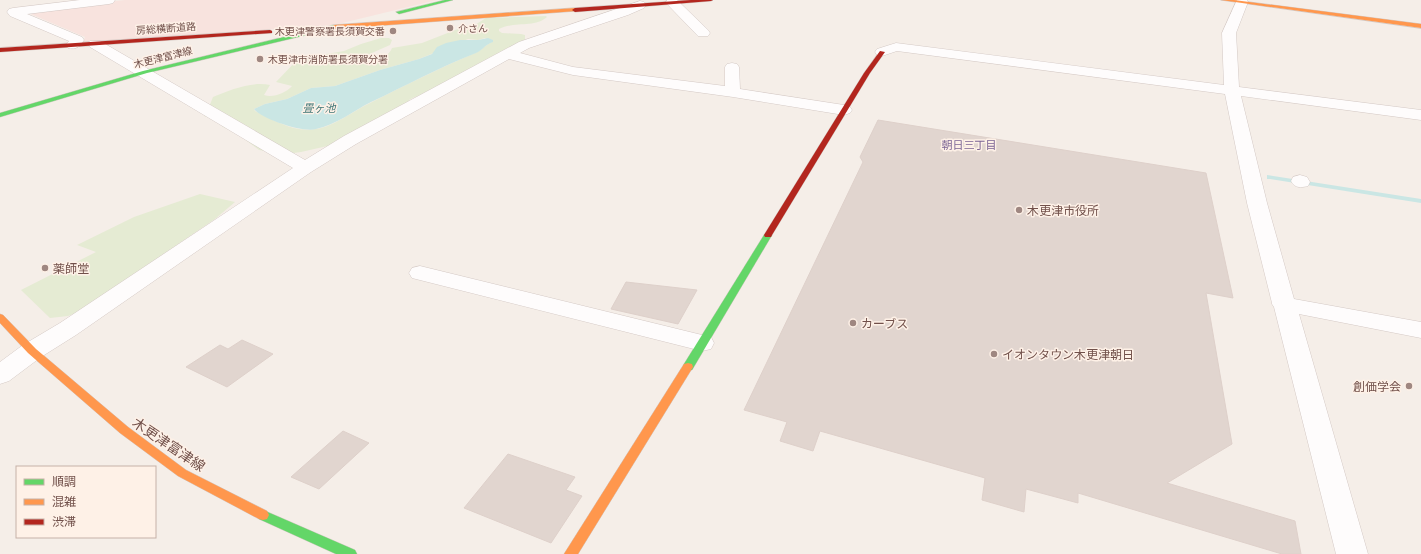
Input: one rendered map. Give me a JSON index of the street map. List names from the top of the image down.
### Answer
{
  "streets": {
    "street": ["房総横断道路", "木更津富津線"]
  },
  "crossings": [
    ["房総横断道路", "木更津富津線"]
  ],
  "districts": ["朝日三丁目"],
  "water": ["畳ヶ池"],
  "places": [
    "介さん",
    "木更津警察署長須賀交番",
    "木更津市消防署長須賀分署",
    "木更津市役所",
    "薬師堂",
    "カーブス",
    "イオンタウン木更津朝日",
    "創価学会"
  ],
  "legend": ["順調", "混雑", "渋滞"]
}
